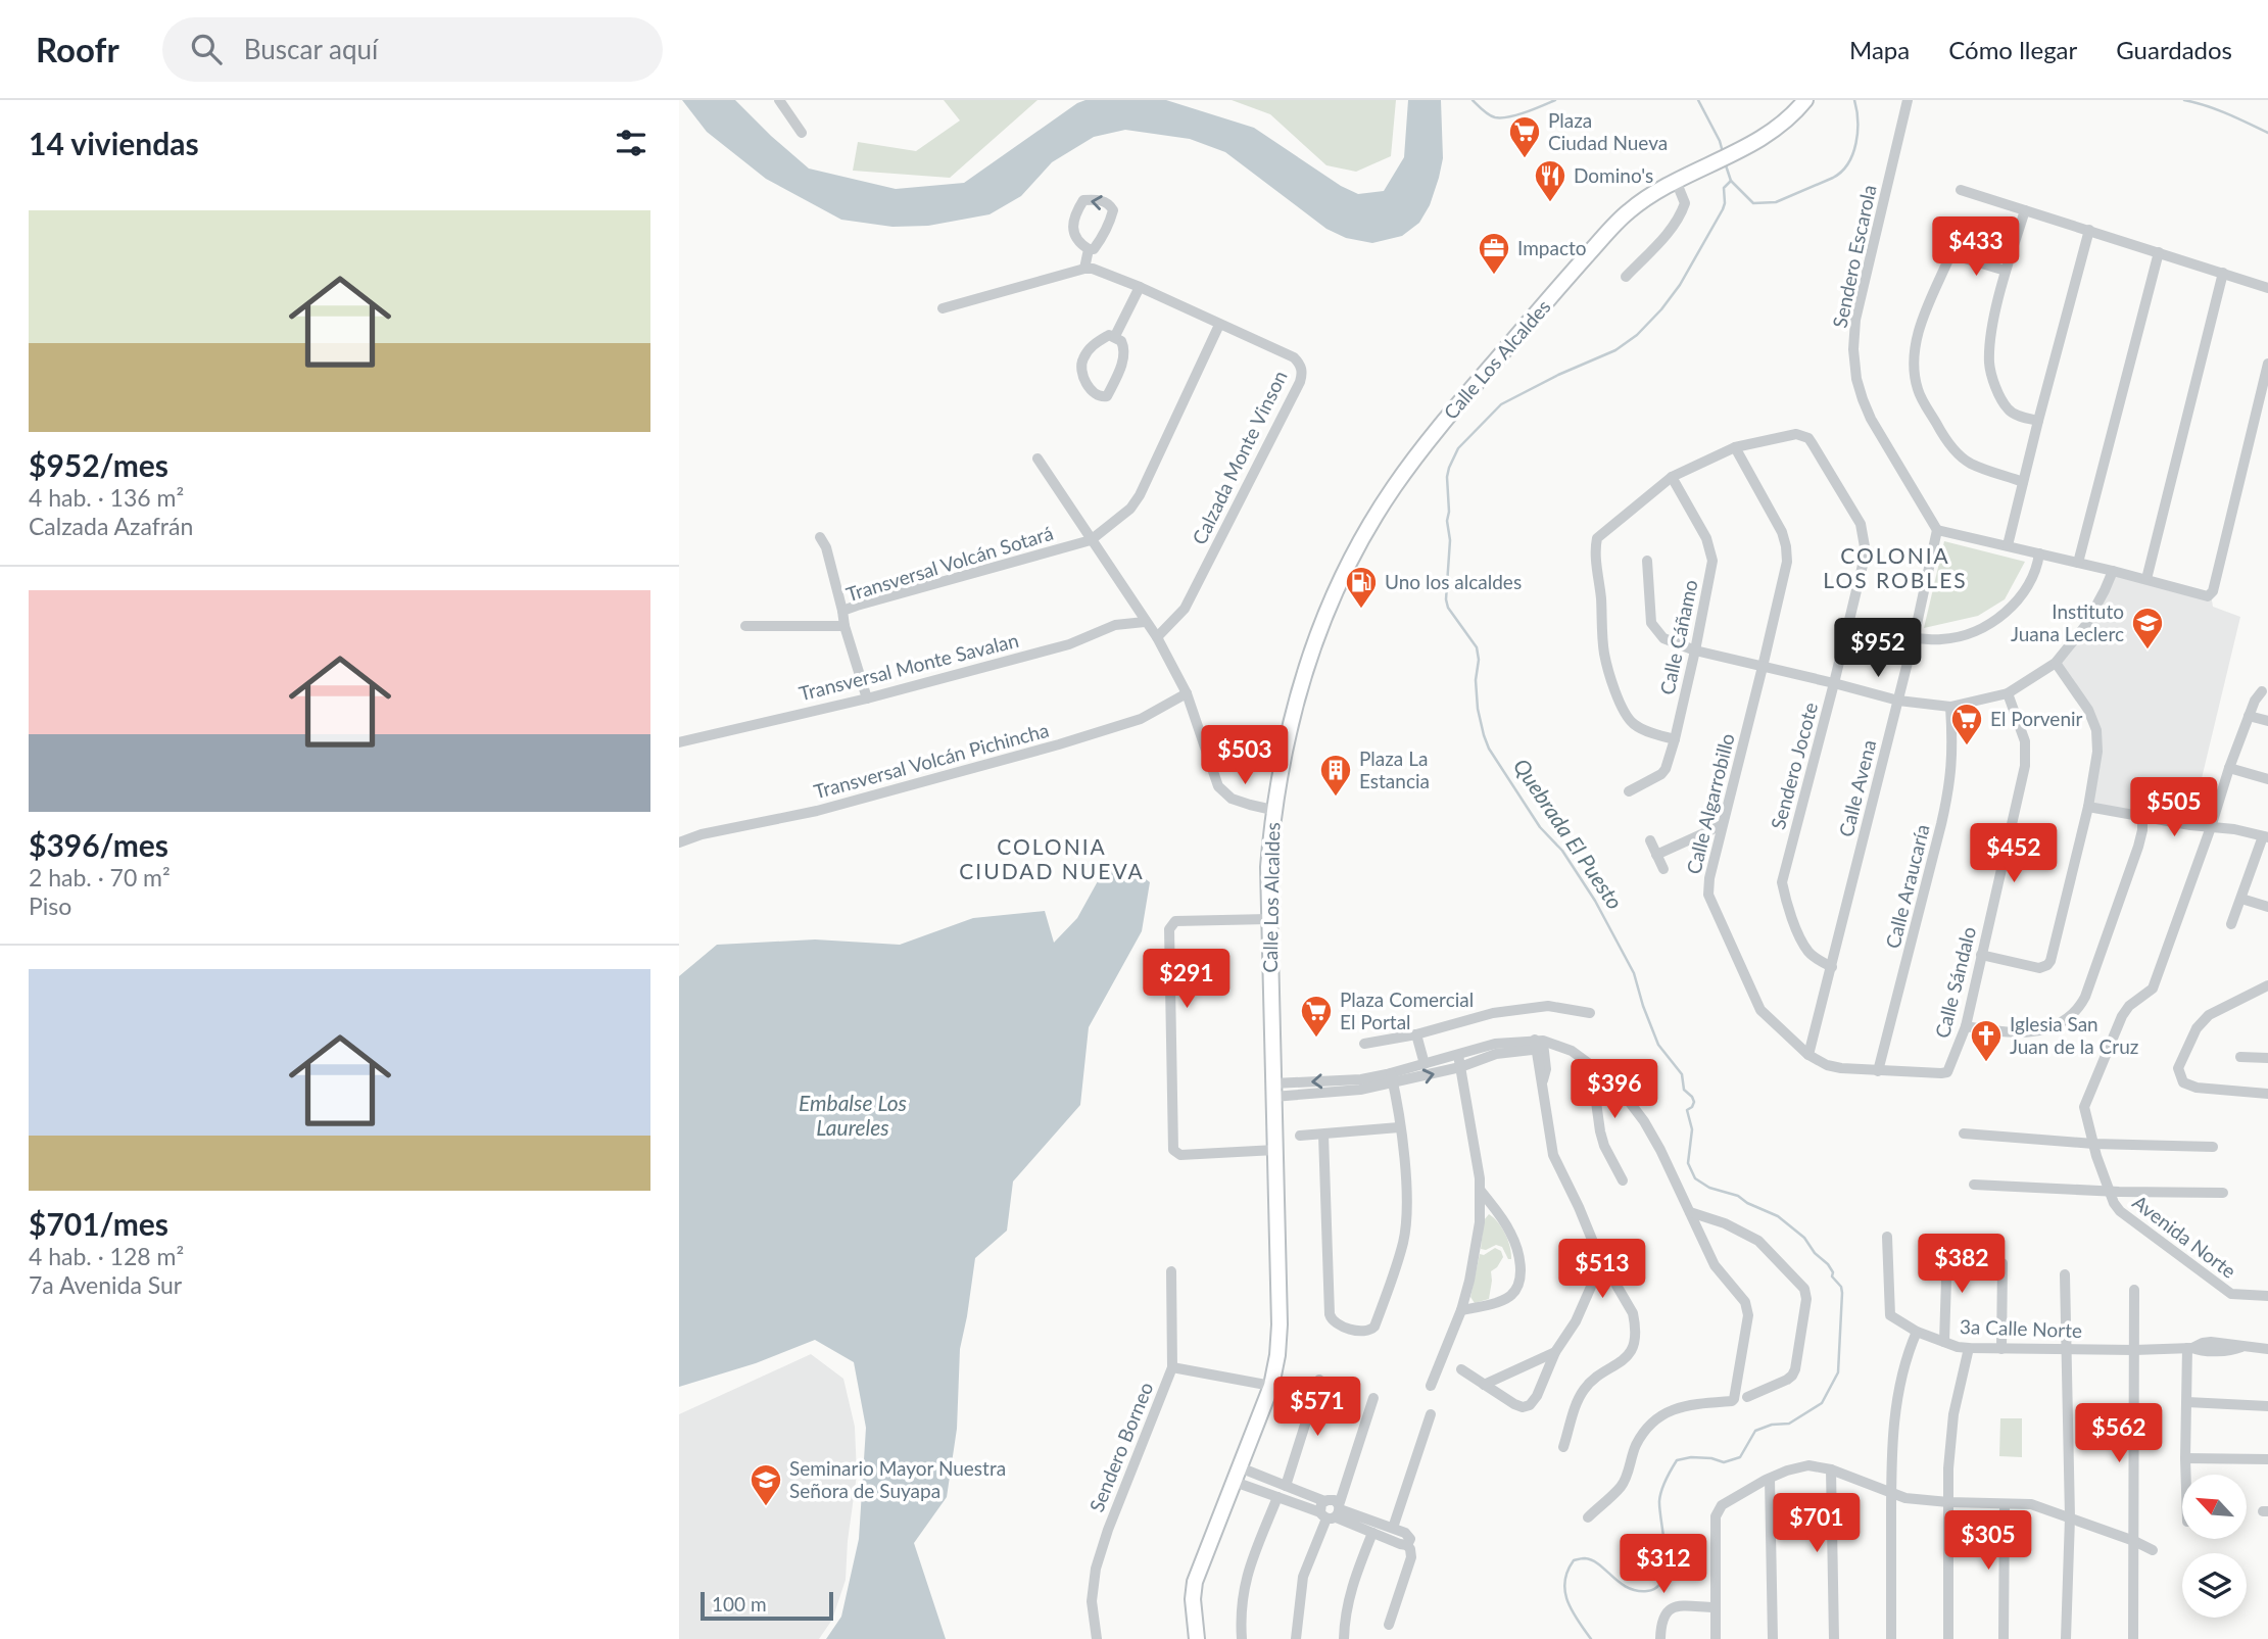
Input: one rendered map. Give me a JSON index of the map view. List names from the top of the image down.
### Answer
{
  "streets": {
    "main road": ["Calle Los Alcaldes"],
    "street": [
      "Sendero Escarola",
      "Calzada Monte Vinson",
      "Transversal Volcán Sotará",
      "Calle Cáñamo",
      "Transversal Monte Savalan",
      "Transversal Volcán Pichincha",
      "Sendero Jocote",
      "Calle Avena",
      "Calle Algarrobillo",
      "Calle Araucaría",
      "Calle Sándalo",
      "Avenida Norte",
      "3a Calle Norte",
      "Sendero Borneo"
    ]
  },
  "crossings": [
    ["Sendero Escarola", "Calle Avena"],
    ["Calle Los Alcaldes", "Sendero Borneo"],
    ["Sendero Jocote", "Calle Avena"],
    ["Sendero Jocote", "Calle Algarrobillo"],
    ["Calle Avena", "Calle Algarrobillo"],
    ["Calle Algarrobillo", "Calle Araucaría"],
    ["Calle Algarrobillo", "Calle Sándalo"]
  ],
  "districts": ["COLONIA LOS ROBLES", "COLONIA CIUDAD NUEVA"],
  "water": ["Quebrada El Puesto", "Embalse Los Laureles"],
  "places": {
    "supermarket": ["Plaza Ciudad Nueva", "El Porvenir", "Plaza Comercial El Portal"],
    "restaurant": ["Domino's"],
    "office": ["Impacto"],
    "fuel station": ["Uno los alcaldes"],
    "school or university": ["Instituto Juana Leclerc", "Seminario Mayor Nuestra Señora de Suyapa"],
    "building": ["Plaza La Estancia"],
    "church": ["Iglesia San Juan de la Cruz"]
  },
  "scale_bar": "100 m",
  "north": "top left",
  "page": {
    "header": "Roofr",
    "search": "Buscar aquí",
    "nav": ["Mapa", "Cómo llegar", "Guardados"],
    "heading": "14 viviendas",
    "list": [
      {
        "name": "$952/mes",
        "note": "4 hab. · 136 m² · Calzada Azafrán"
      },
      {
        "name": "$396/mes",
        "note": "2 hab. · 70 m² · Piso"
      },
      {
        "name": "$701/mes",
        "note": "4 hab. · 128 m² · 7a Avenida Sur"
      }
    ],
    "price": [
      "$433",
      "$952",
      "$503",
      "$505",
      "$452",
      "$291",
      "$396",
      "$382",
      "$513",
      "$571",
      "$562",
      "$701",
      "$305",
      "$312"
    ],
    "scale": "100 m"
  }
}
